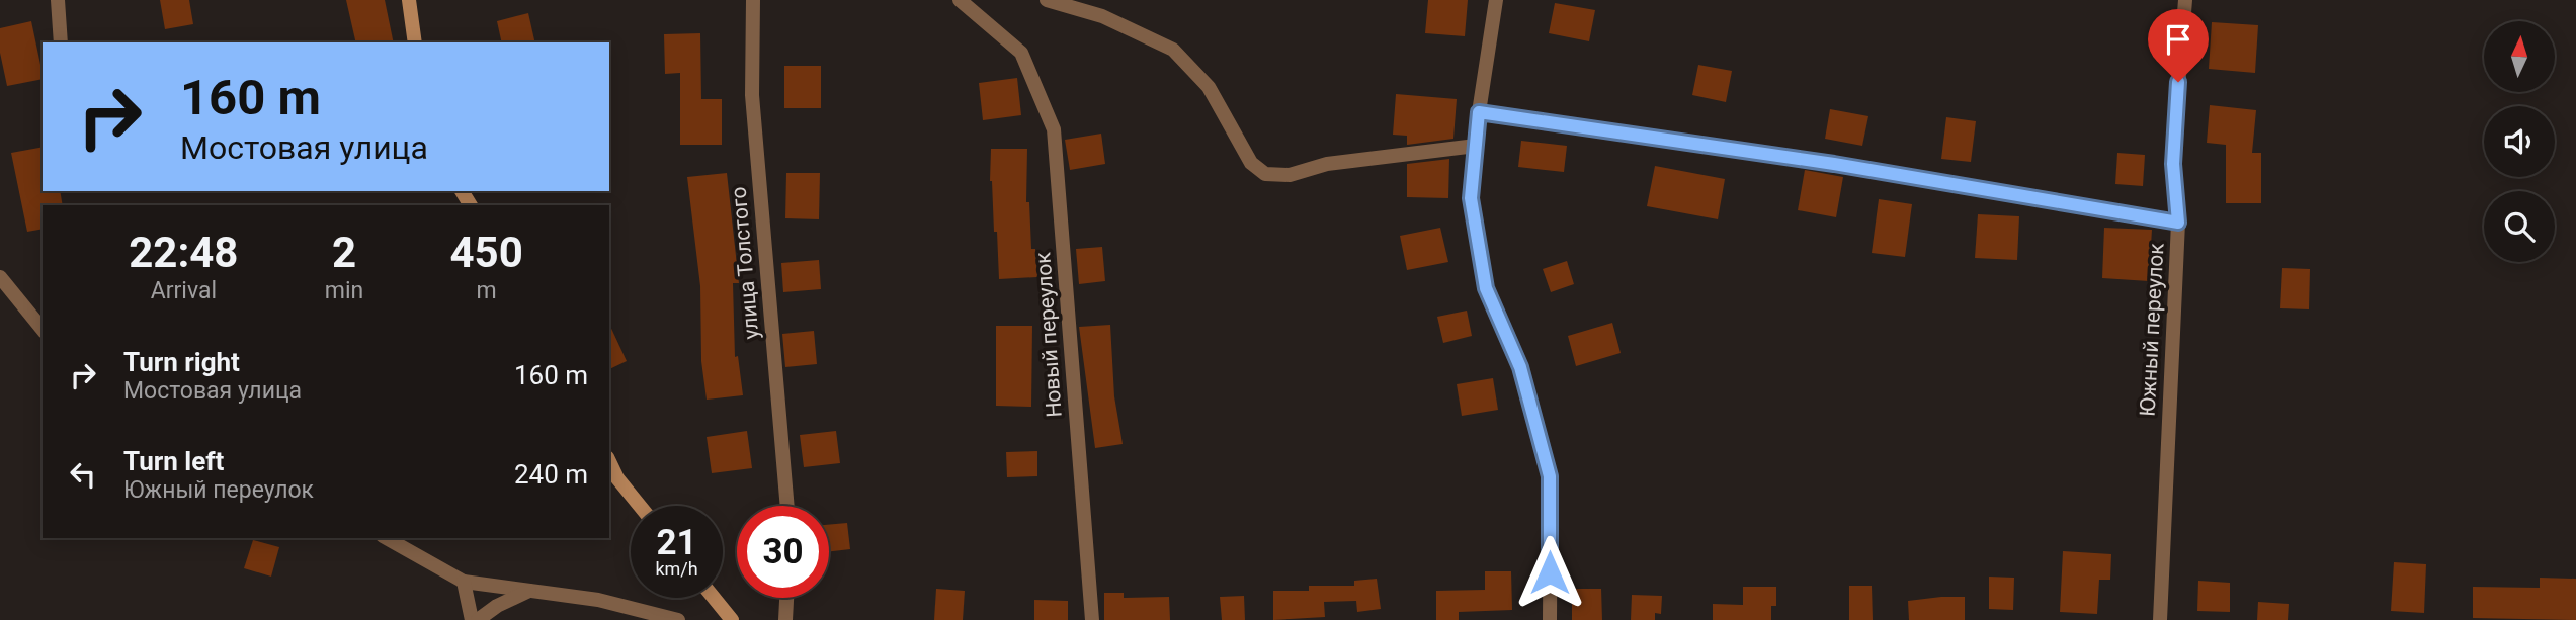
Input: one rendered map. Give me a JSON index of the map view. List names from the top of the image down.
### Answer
{
  "streets": {
    "street": ["улица Толстого", "Южный переулок", "Новый переулок"]
  },
  "north": "top",
  "page": {
    "turn": ["160 m", "Мостовая улица"],
    "eta": [
      "22:48",
      "Arrival",
      "2",
      "min",
      "450",
      "m"
    ],
    "list": [
      {
        "name": "Turn right",
        "note": "Мостовая улица",
        "value": "160 m"
      },
      {
        "name": "Turn left",
        "note": "Южный переулок",
        "value": "240 m"
      }
    ],
    "speed": "21 km/h",
    "limit": "30"
  }
}
